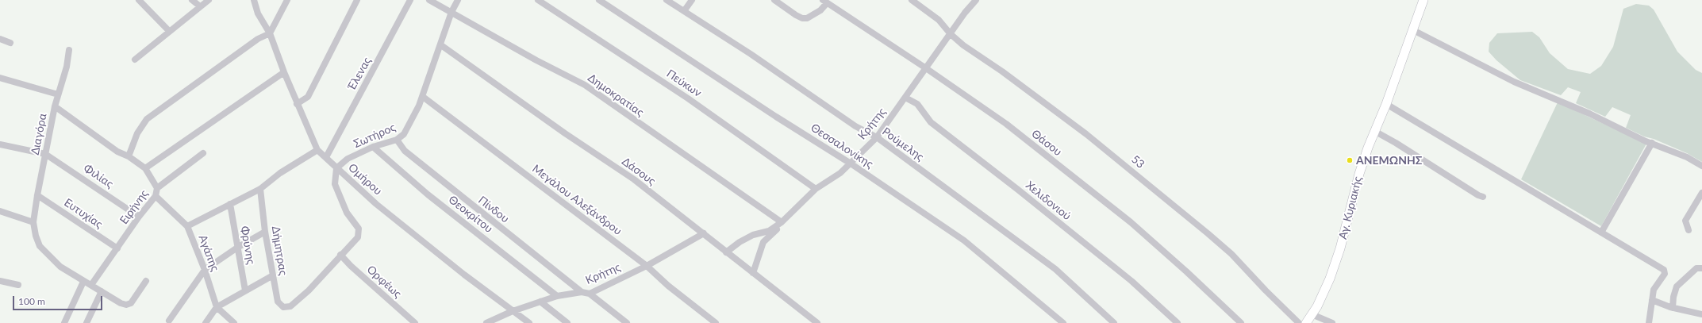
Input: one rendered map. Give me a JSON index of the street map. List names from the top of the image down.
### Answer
{
  "streets": {
    "street": [
      "Έλενας",
      "Πεύκων",
      "Δημοκρατίας",
      "Κρήτης",
      "Διαγόρα",
      "Σωτήρος",
      "Θάσου",
      "Ρούμελης",
      "Θεσσαλονίκης",
      "53",
      "Δάσους",
      "Φιλίας",
      "Ομήρου",
      "Μεγάλου Αλεξάνδρου",
      "Χελιδονιού",
      "Ειρήνης",
      "Αγ. Κυριακής",
      "Πίνδου",
      "Ευτυχίας",
      "Θεοκρίτου",
      "Φρύνης",
      "Δήμητρας",
      "Αγάπης",
      "Ορφέως"
    ]
  },
  "crossings": [
    ["Έλενας", "Ομήρου"],
    ["Πεύκων", "Κρήτης"],
    ["Δημοκρατίας", "Κρήτης"],
    ["Δημοκρατίας", "Σωτήρος"],
    ["Κρήτης", "Θάσου"],
    ["Κρήτης", "Ρούμελης"],
    ["Κρήτης", "Θεσσαλονίκης"],
    ["Κρήτης", "53"],
    ["Κρήτης", "Δάσους"],
    ["Κρήτης", "Ομήρου"],
    ["Κρήτης", "Μεγάλου Αλεξάνδρου"],
    ["Κρήτης", "Χελιδονιού"],
    ["Κρήτης", "Πίνδου"],
    ["Κρήτης", "Θεοκρίτου"],
    ["Διαγόρα", "Φιλίας"],
    ["Διαγόρα", "Ειρήνης"],
    ["Διαγόρα", "Ευτυχίας"],
    ["Σωτήρος", "Δάσους"],
    ["Σωτήρος", "Ομήρου"],
    ["Σωτήρος", "Μεγάλου Αλεξάνδρου"],
    ["Σωτήρος", "Πίνδου"],
    ["Σωτήρος", "Θεοκρίτου"],
    ["Φιλίας", "Ειρήνης"],
    ["Ειρήνης", "Ευτυχίας"],
    ["Ειρήνης", "Αγάπης"],
    ["Δήμητρας", "Ορφέως"]
  ],
  "places": ["ΑΝΕΜΩΝΗΣ"],
  "scale_bar": "100 m"
}
